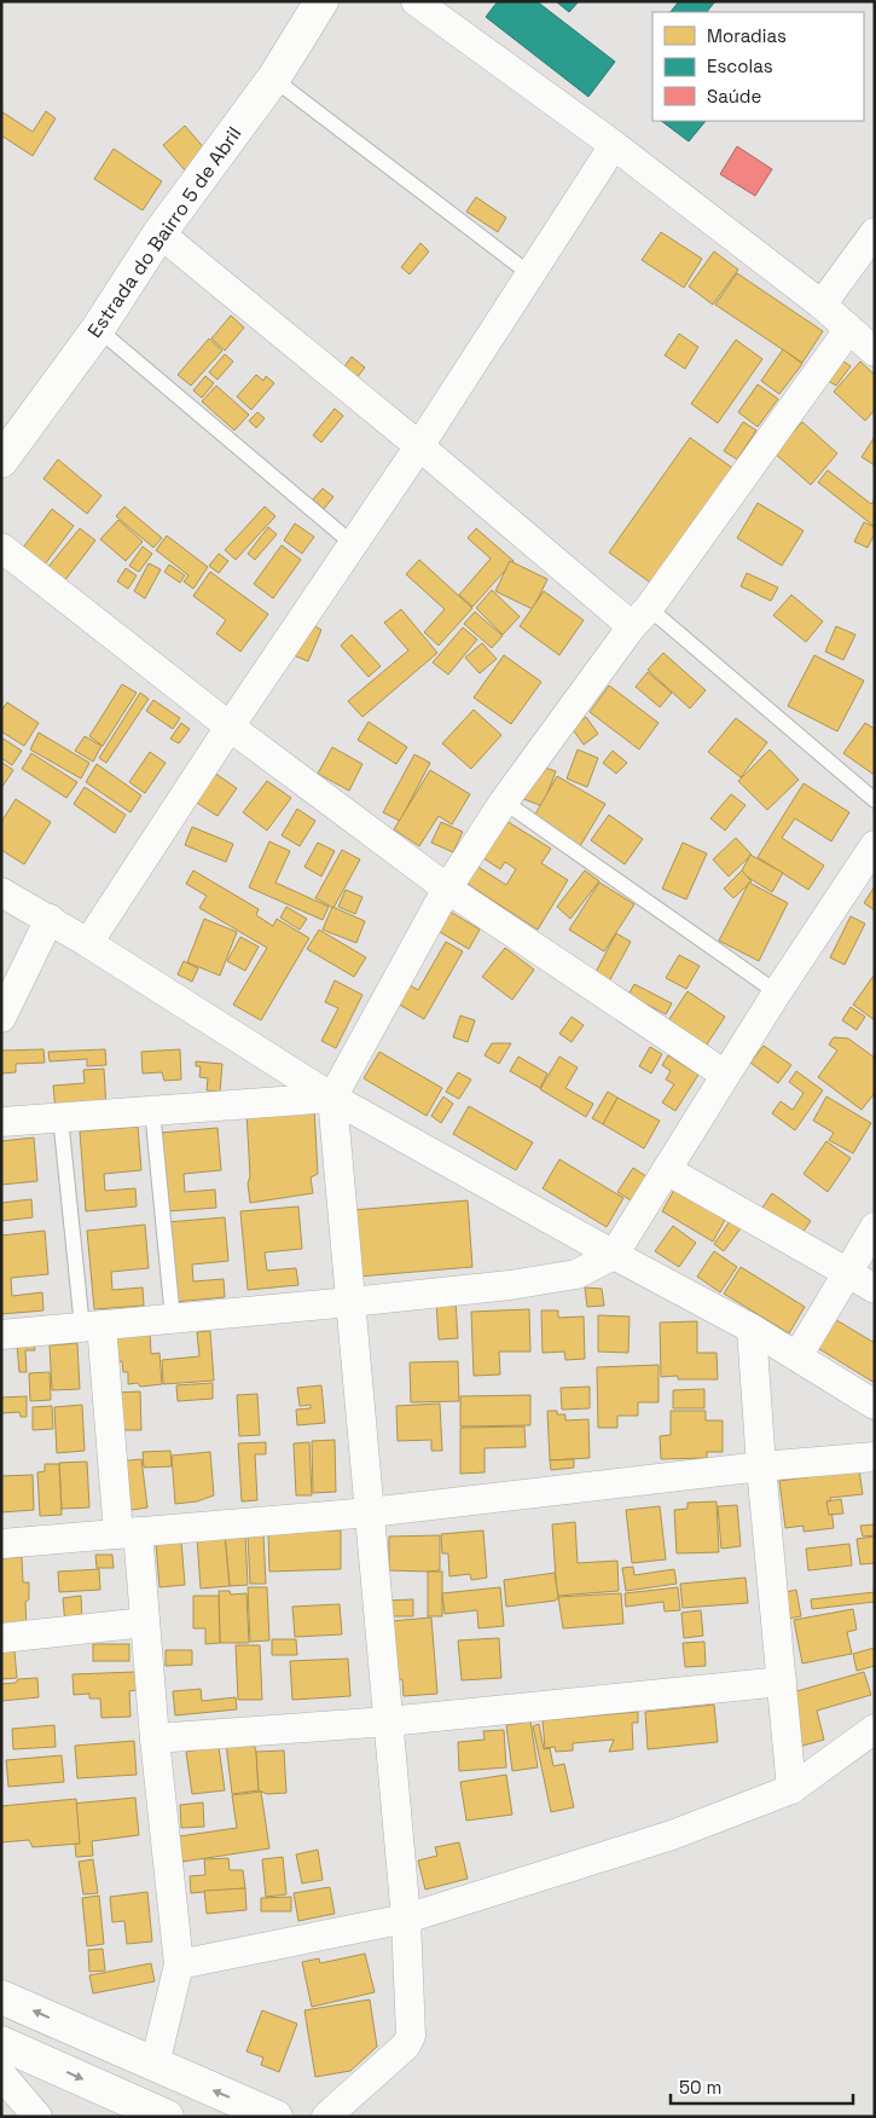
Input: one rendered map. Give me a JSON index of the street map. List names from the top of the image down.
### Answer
{
  "streets": {
    "street": ["Estrada do Bairro 5 de Abril"]
  },
  "legend": ["Moradias", "Escolas", "Saúde"],
  "scale_bar": "50 m"
}
